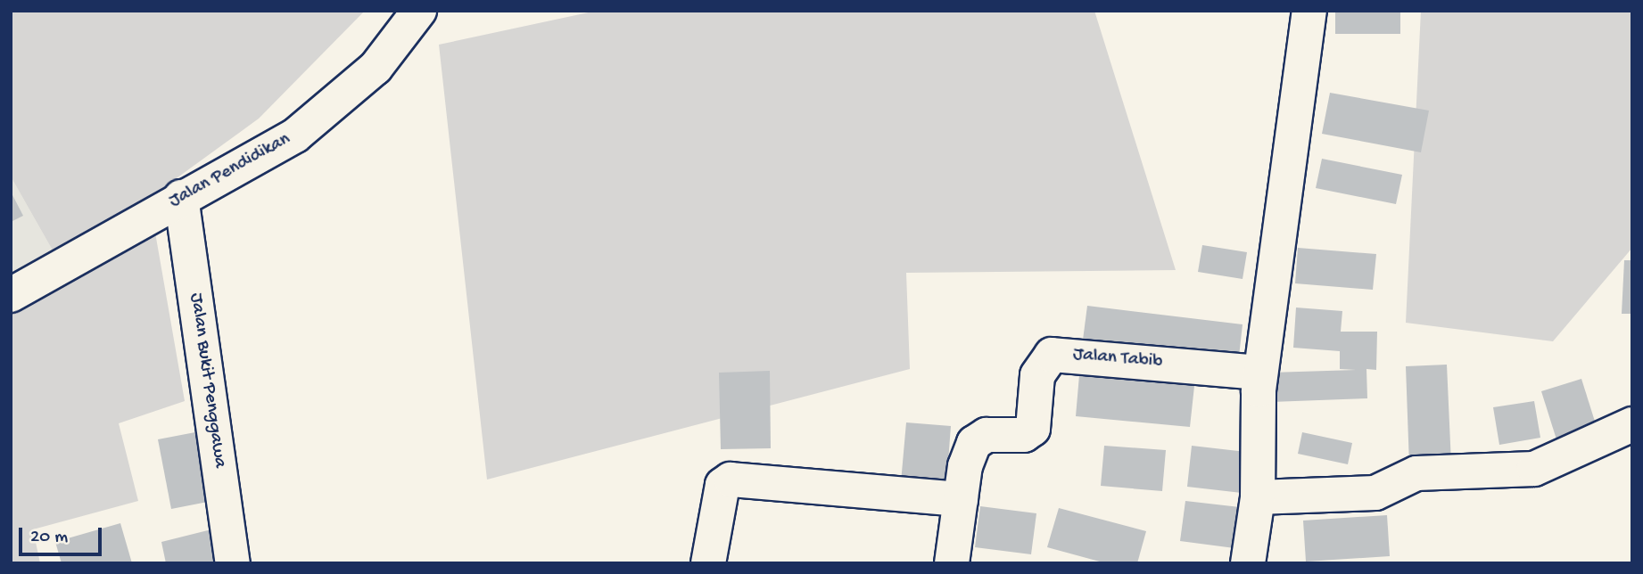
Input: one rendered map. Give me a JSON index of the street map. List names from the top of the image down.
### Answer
{
  "streets": {
    "street": ["Jalan Pendidikan", "Jalan Tabib", "Jalan Bukit Penggawa"]
  },
  "crossings": [
    ["Jalan Pendidikan", "Jalan Bukit Penggawa"]
  ],
  "scale_bar": "20 m"
}
